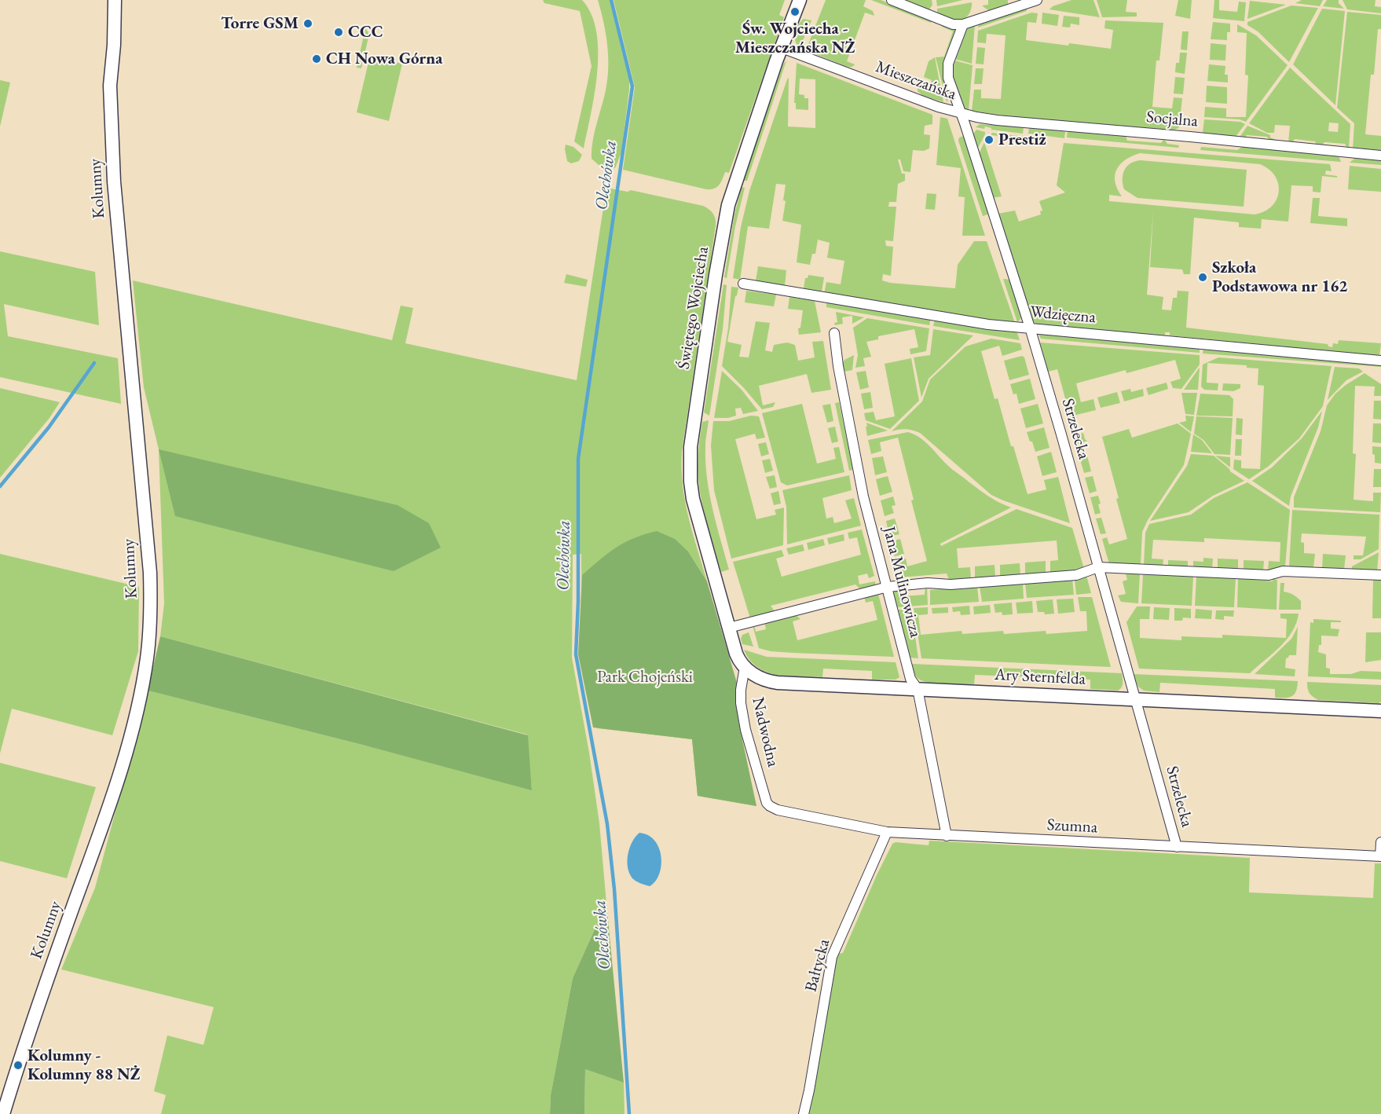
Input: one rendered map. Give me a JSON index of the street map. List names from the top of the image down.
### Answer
{
  "streets": {
    "street": [
      "Mieszczańska",
      "Socjalna",
      "Kolumny",
      "Świętego Wojciecha",
      "Wdzięczna",
      "Strzelecka",
      "Jana Mulinowicza",
      "Ary Sternfelda",
      "Nadwodna",
      "Szumna",
      "Bałtycka"
    ]
  },
  "crossings": [
    ["Mieszczańska", "Socjalna"],
    ["Mieszczańska", "Świętego Wojciecha"],
    ["Mieszczańska", "Strzelecka"],
    ["Socjalna", "Strzelecka"],
    ["Wdzięczna", "Strzelecka"],
    ["Strzelecka", "Ary Sternfelda"],
    ["Strzelecka", "Szumna"],
    ["Jana Mulinowicza", "Ary Sternfelda"],
    ["Jana Mulinowicza", "Szumna"],
    ["Ary Sternfelda", "Nadwodna"],
    ["Nadwodna", "Szumna"],
    ["Szumna", "Bałtycka"]
  ],
  "water": ["Olechówka"],
  "parks": ["Park Chojeński"],
  "places": [
    "Św. Wojciecha - Mieszczańska NŻ",
    "Torre GSM",
    "CCC",
    "CH Nowa Górna",
    "Prestiż",
    "Szkoła Podstawowa nr 162",
    "Kolumny - Kolumny 88 NŻ"
  ]
}
